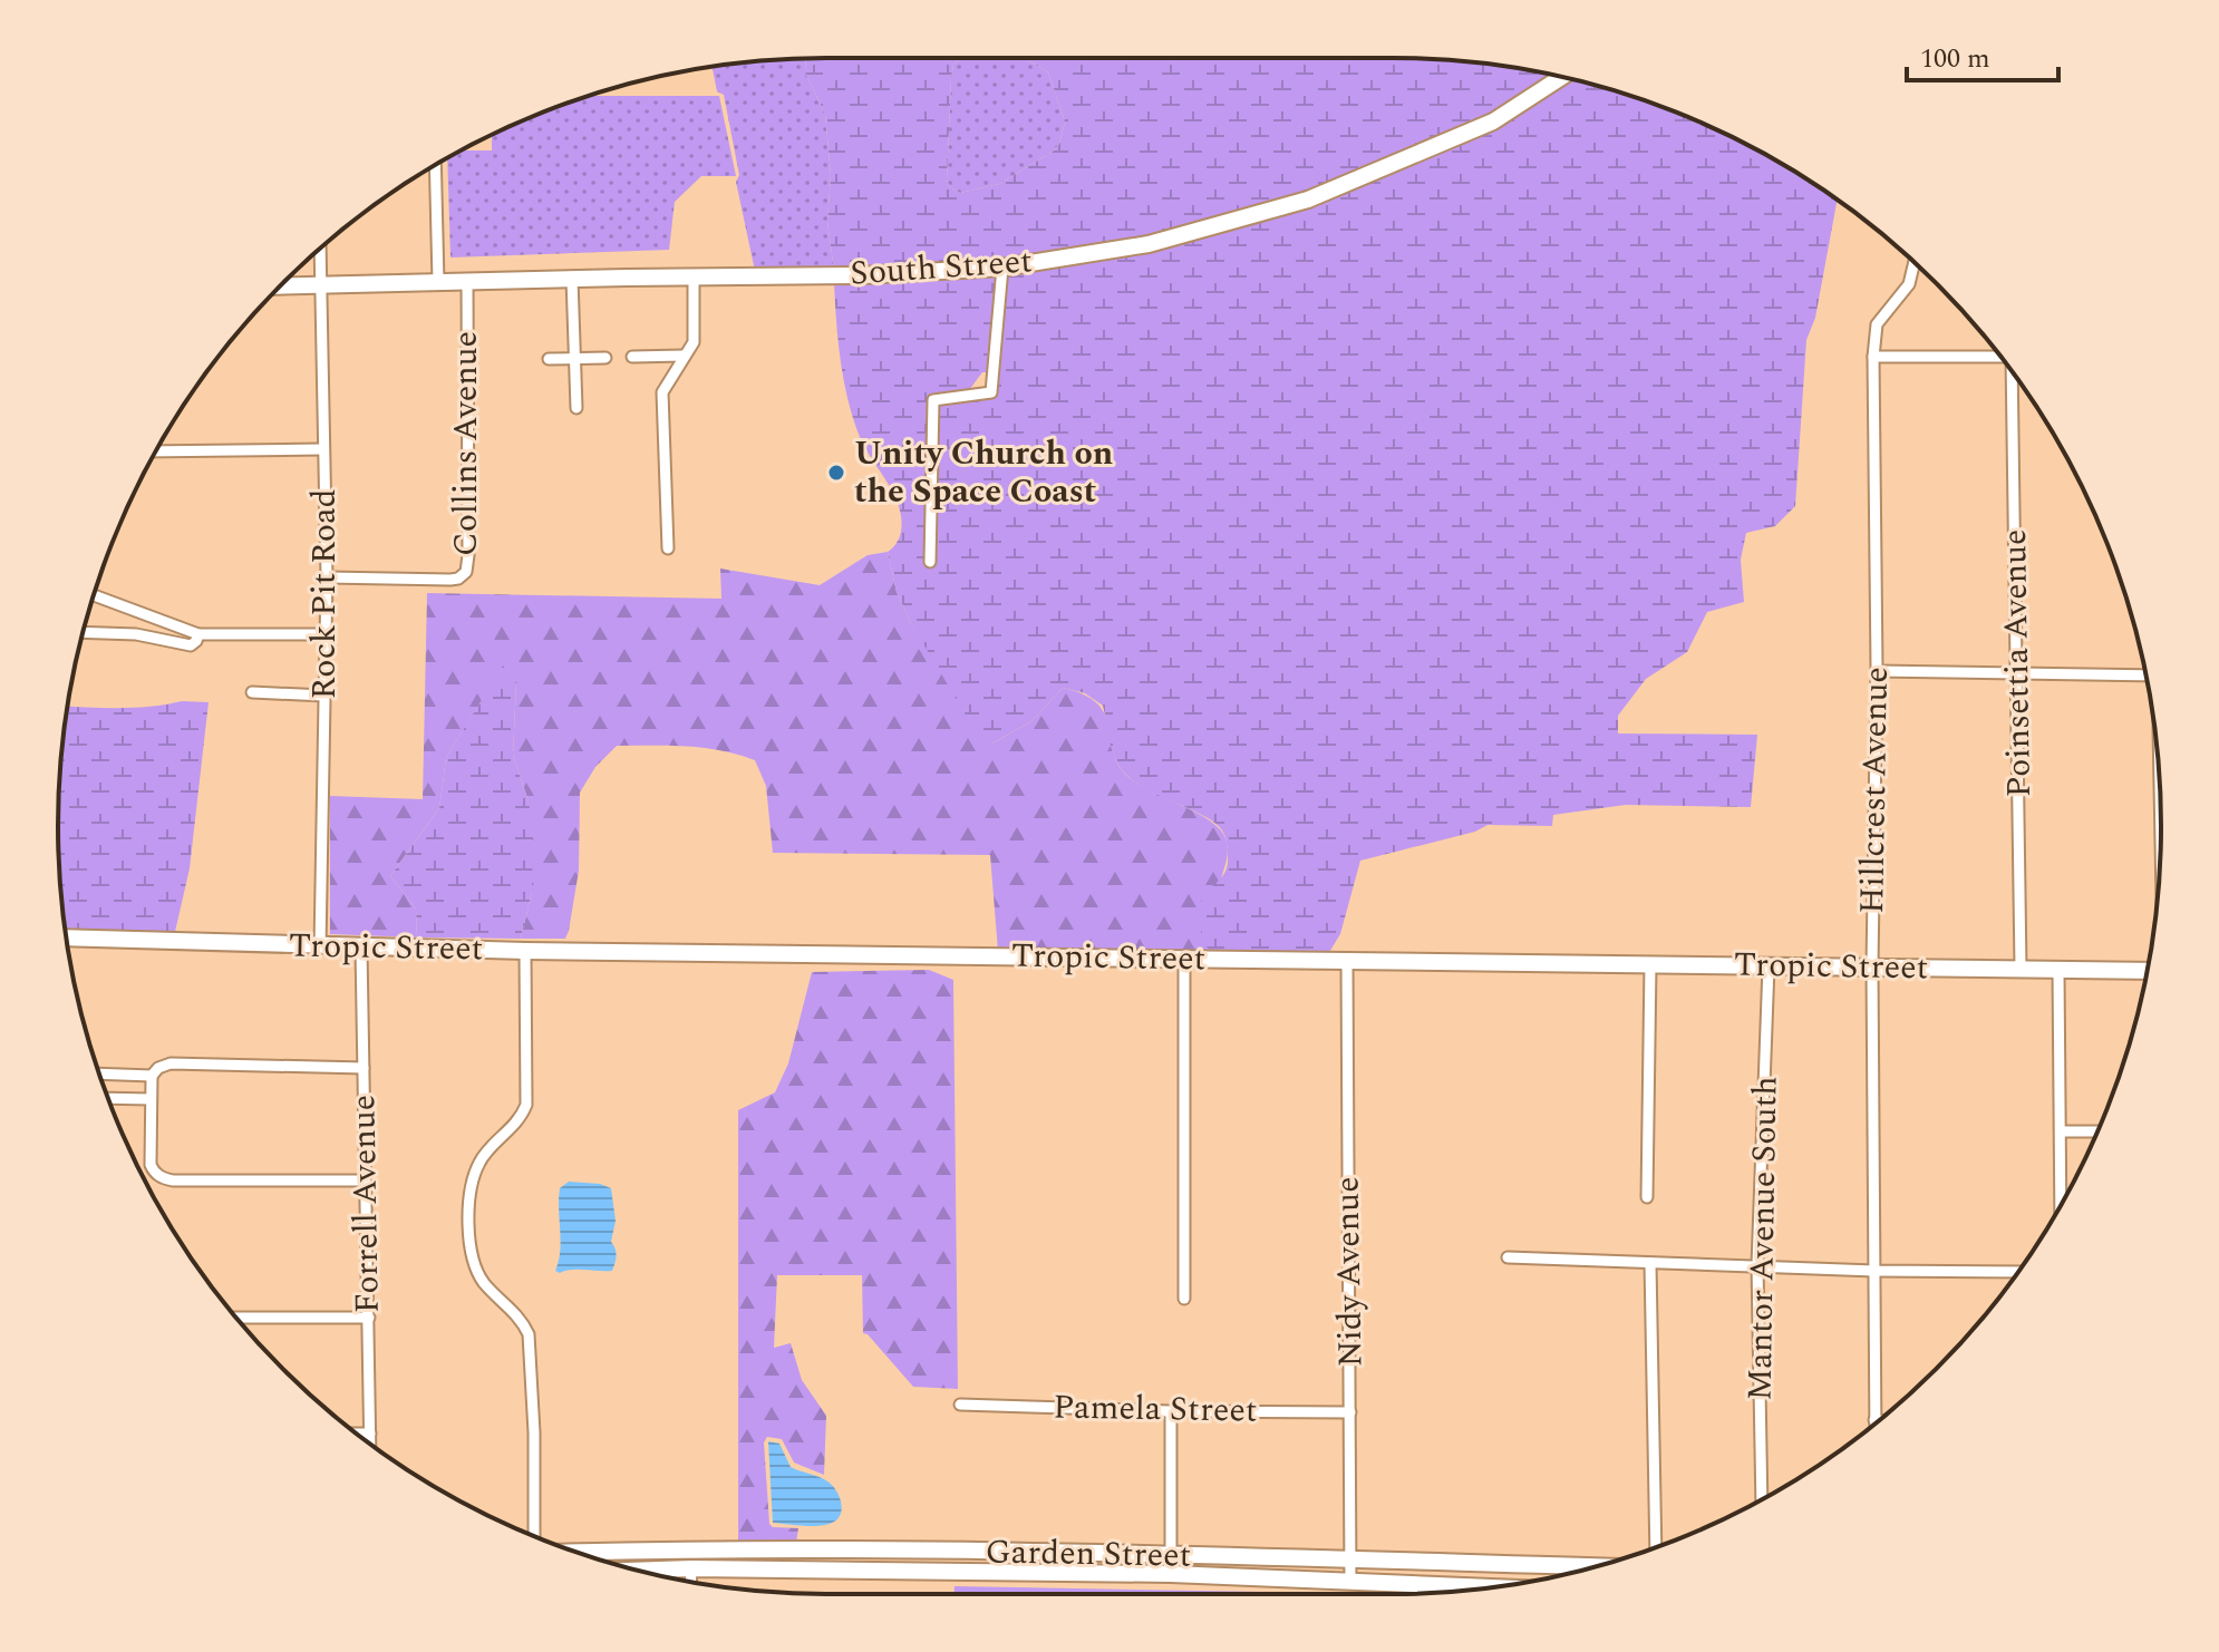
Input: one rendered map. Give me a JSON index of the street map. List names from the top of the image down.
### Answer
{
  "streets": {
    "main road": ["South Street", "Tropic Street", "Garden Street"],
    "street": [
      "Collins Avenue",
      "Rock Pit Road",
      "Poinsettia Avenue",
      "Hillcrest Avenue",
      "Forrell Avenue",
      "Mantor Avenue South",
      "Nidy Avenue",
      "Pamela Street"
    ]
  },
  "crossings": [
    ["South Street", "Collins Avenue"],
    ["South Street", "Rock Pit Road"],
    ["Collins Avenue", "Rock Pit Road"],
    ["Rock Pit Road", "Tropic Street"],
    ["Poinsettia Avenue", "Tropic Street"],
    ["Hillcrest Avenue", "Tropic Street"],
    ["Tropic Street", "Forrell Avenue"],
    ["Tropic Street", "Mantor Avenue South"],
    ["Tropic Street", "Nidy Avenue"],
    ["Nidy Avenue", "Pamela Street"],
    ["Nidy Avenue", "Garden Street"]
  ],
  "places": ["Unity Church on the Space Coast"],
  "scale_bar": "100 m"
}
